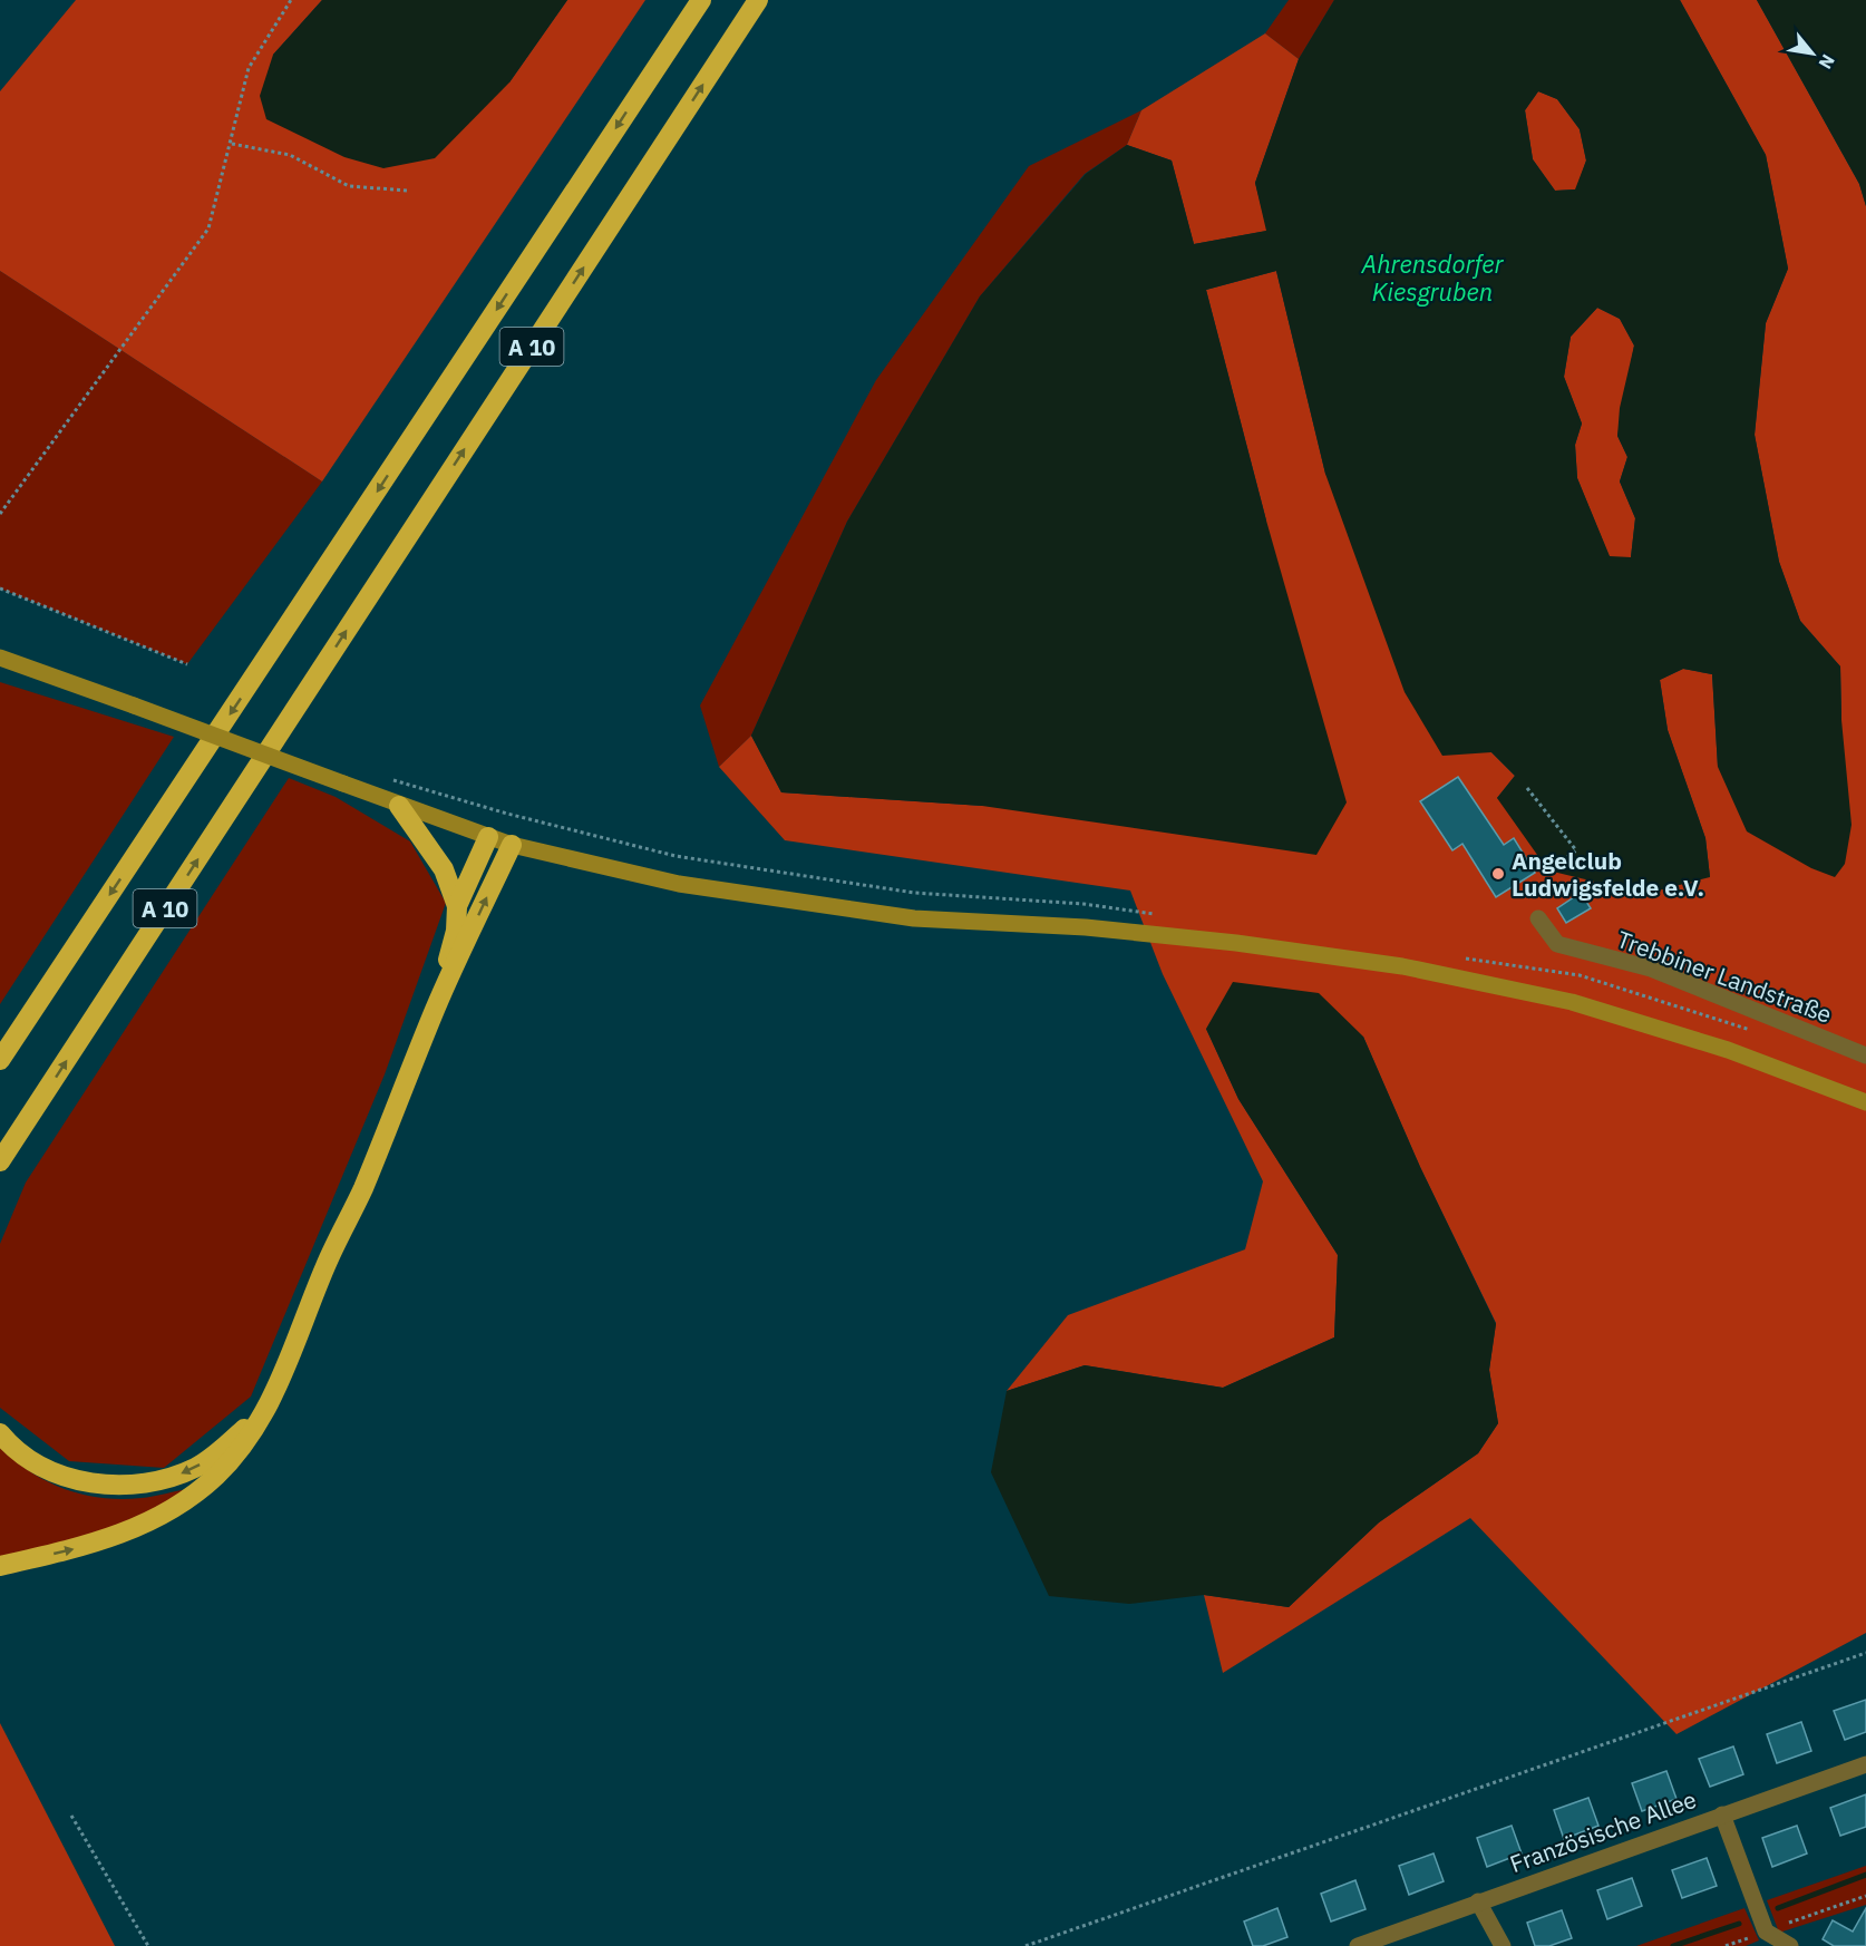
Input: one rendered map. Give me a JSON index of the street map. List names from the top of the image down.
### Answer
{
  "streets": {
    "highway": ["A 10"],
    "street": ["Trebbiner Landstraße", "Französische Allee"]
  },
  "water": ["Ahrensdorfer Kiesgruben"],
  "places": ["Angelclub Ludwigsfelde e.V."],
  "north": "bottom right"
}
